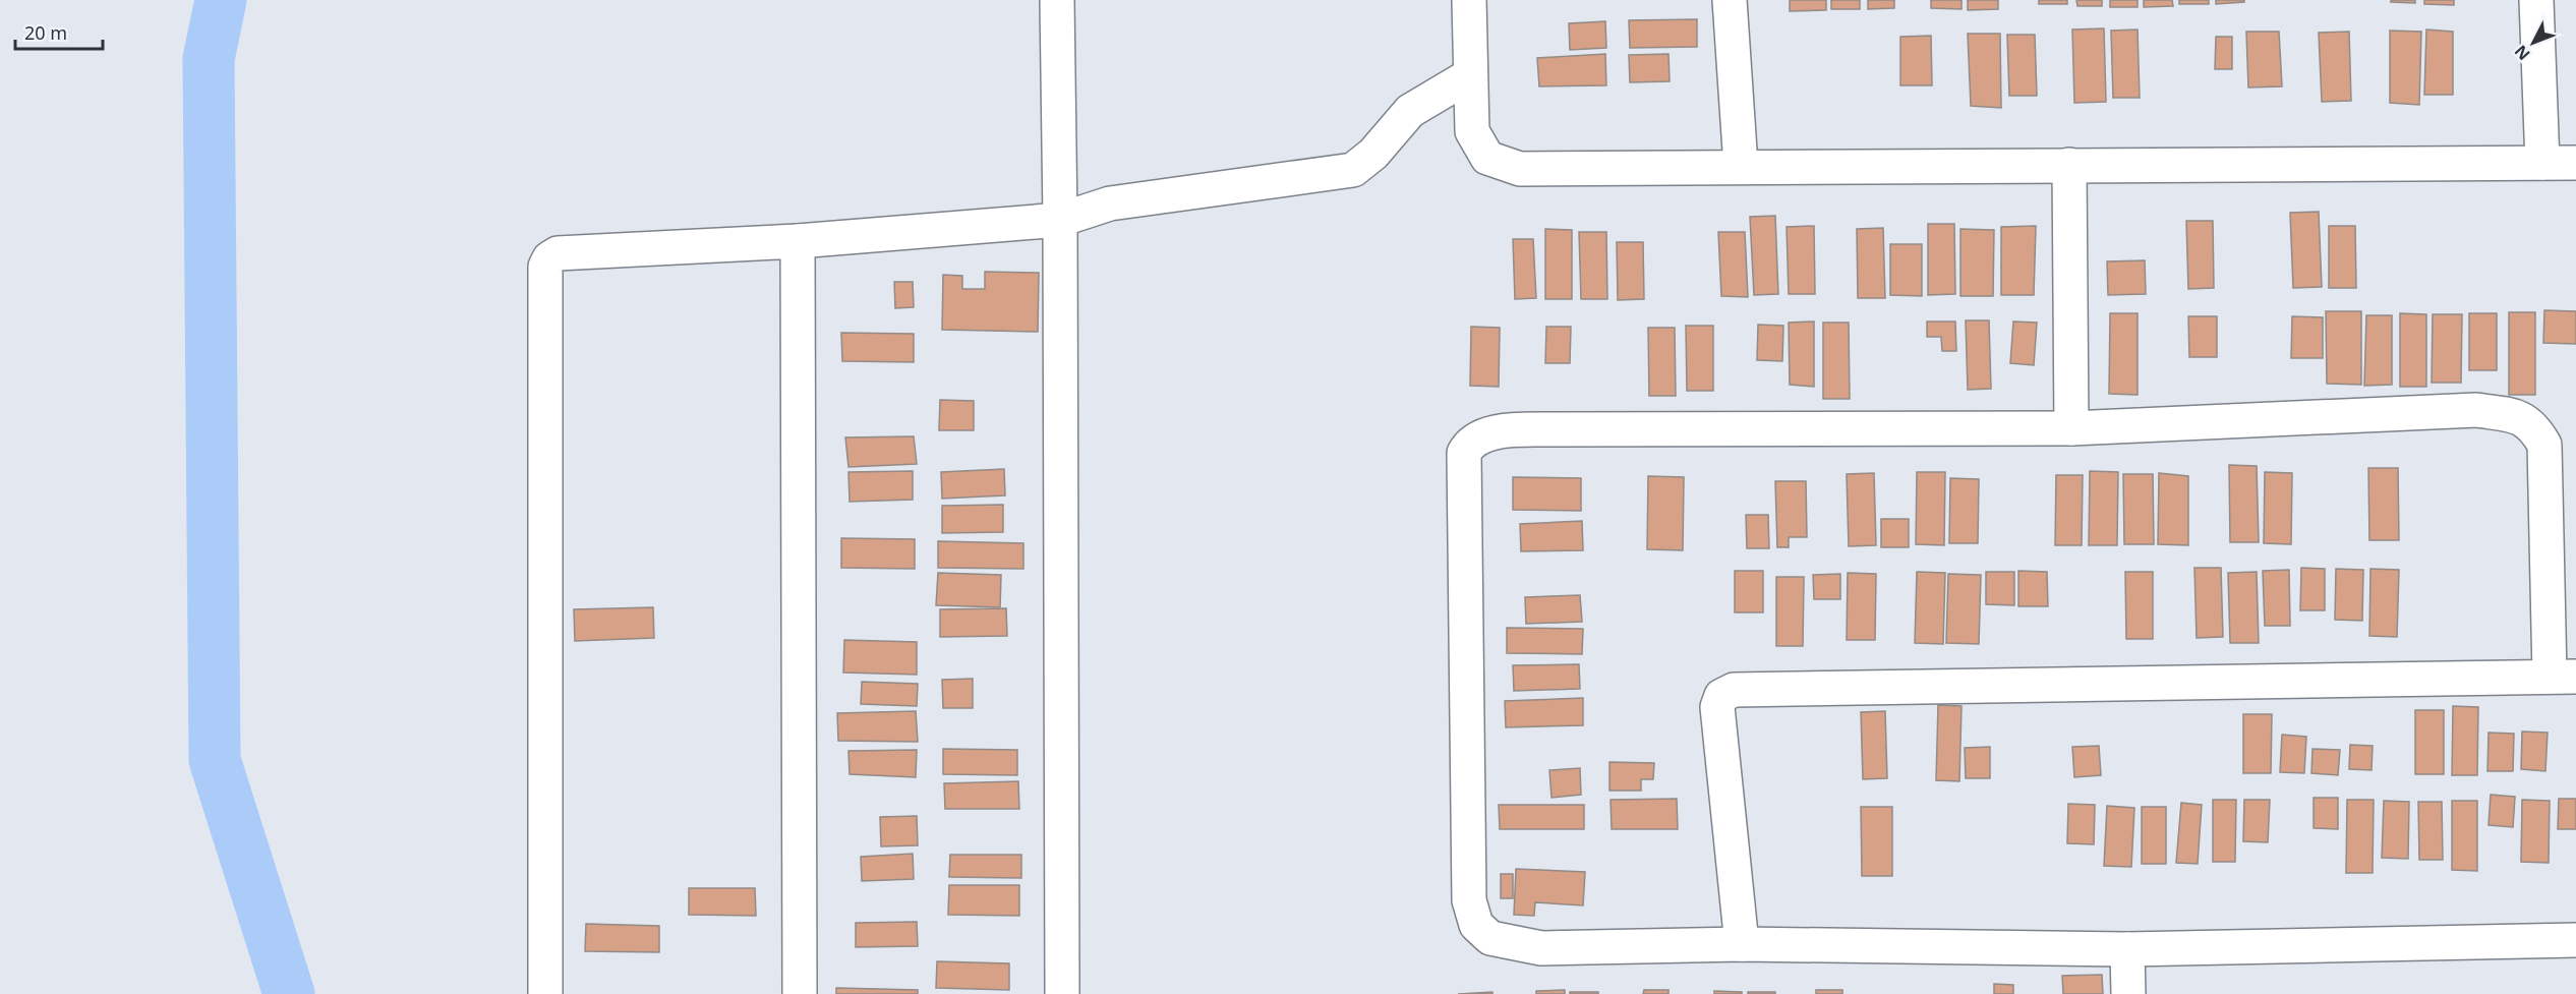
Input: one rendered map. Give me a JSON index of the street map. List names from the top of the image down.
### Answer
{
  "scale_bar": "20 m",
  "north": "bottom left"
}
